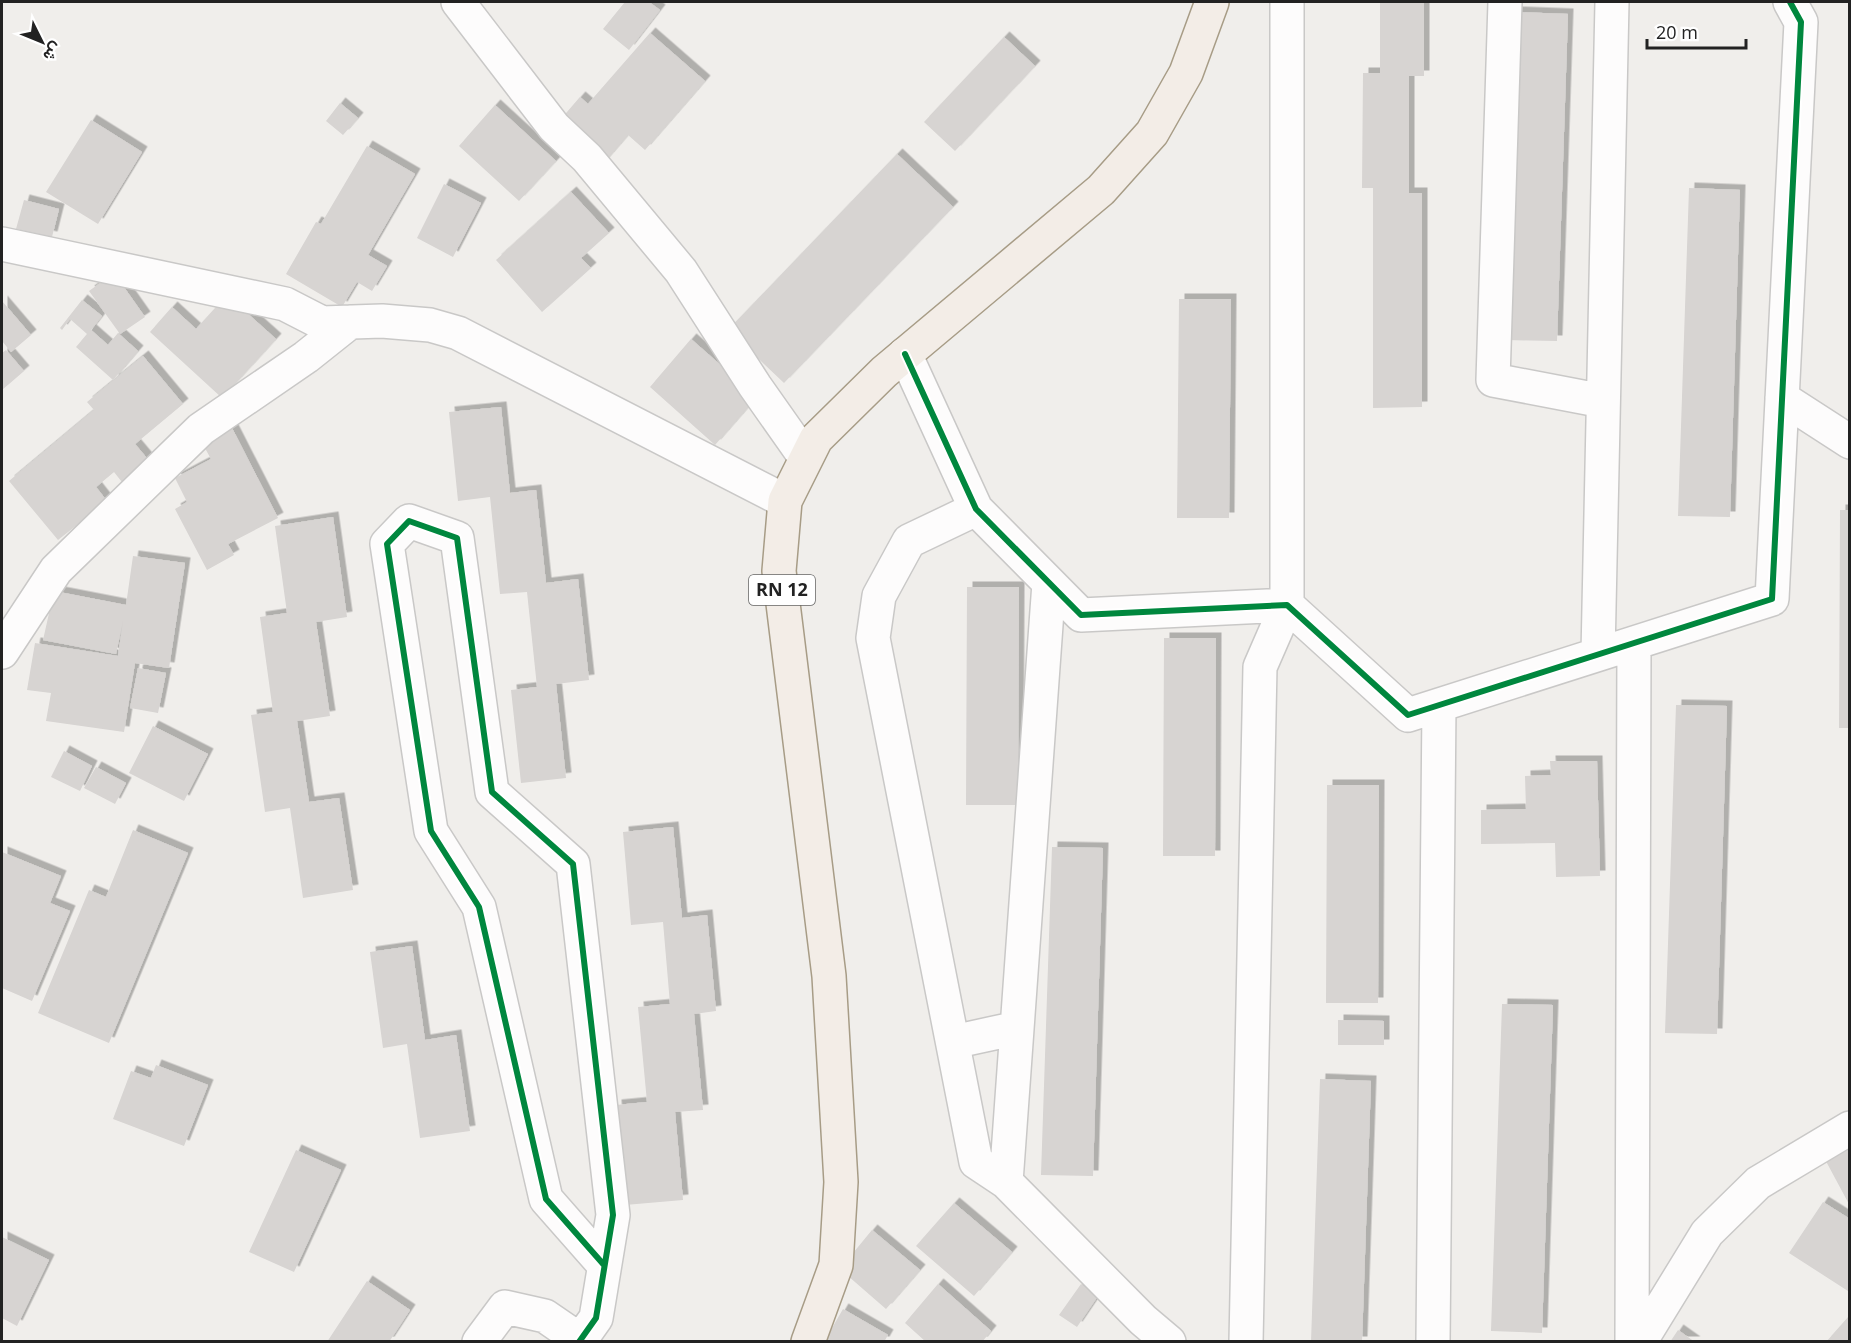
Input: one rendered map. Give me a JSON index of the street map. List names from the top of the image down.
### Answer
{
  "streets": {
    "main road": ["RN 12"]
  },
  "scale_bar": "20 m",
  "north": "bottom right"
}
